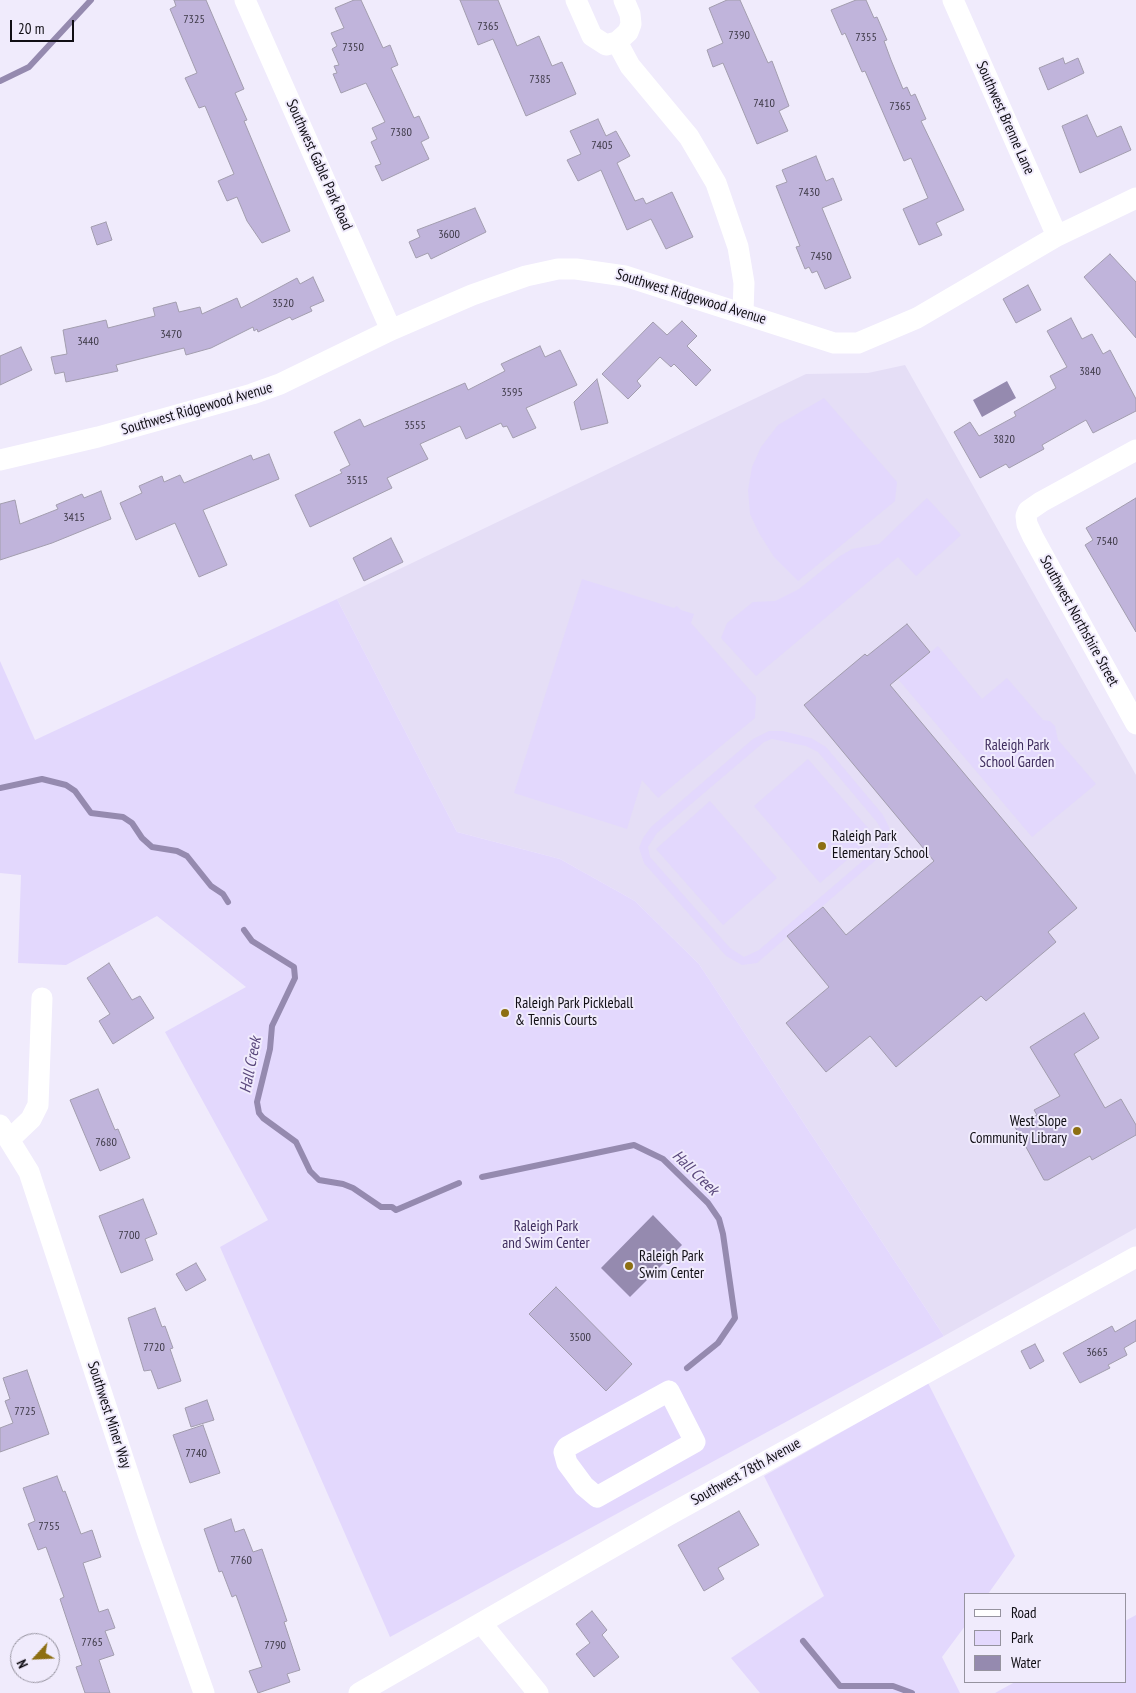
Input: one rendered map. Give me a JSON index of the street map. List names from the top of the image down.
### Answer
{
  "streets": {
    "street": [
      "Southwest Brenne Lane",
      "Southwest Gable Park Road",
      "Southwest Ridgewood Avenue",
      "Southwest Northshire Street",
      "Southwest Miner Way",
      "Southwest 78th Avenue"
    ]
  },
  "crossings": [
    ["Southwest Brenne Lane", "Southwest Ridgewood Avenue"],
    ["Southwest Gable Park Road", "Southwest Ridgewood Avenue"]
  ],
  "water": ["Hall Creek"],
  "parks": ["Raleigh Park School Garden", "Raleigh Park and Swim Center"],
  "places": [
    "Raleigh Park Elementary School",
    "Raleigh Park Pickleball & Tennis Courts",
    "West Slope Community Library",
    "Raleigh Park Swim Center"
  ],
  "house_numbers": [
    "7325",
    "7365",
    "7390",
    "7355",
    "7350",
    "7385",
    "7410",
    "7365",
    "7380",
    "7405",
    "7430",
    "3600",
    "7450",
    "3520",
    "3470",
    "3440",
    "3840",
    "3595",
    "3555",
    "3820",
    "3515",
    "3415",
    "7540",
    "7680",
    "7700",
    "3500",
    "7720",
    "3665",
    "7725",
    "7740",
    "7755",
    "7760",
    "7765",
    "7790"
  ],
  "legend": ["Road", "Park", "Water"],
  "scale_bar": "20 m",
  "north": "bottom left"
}
